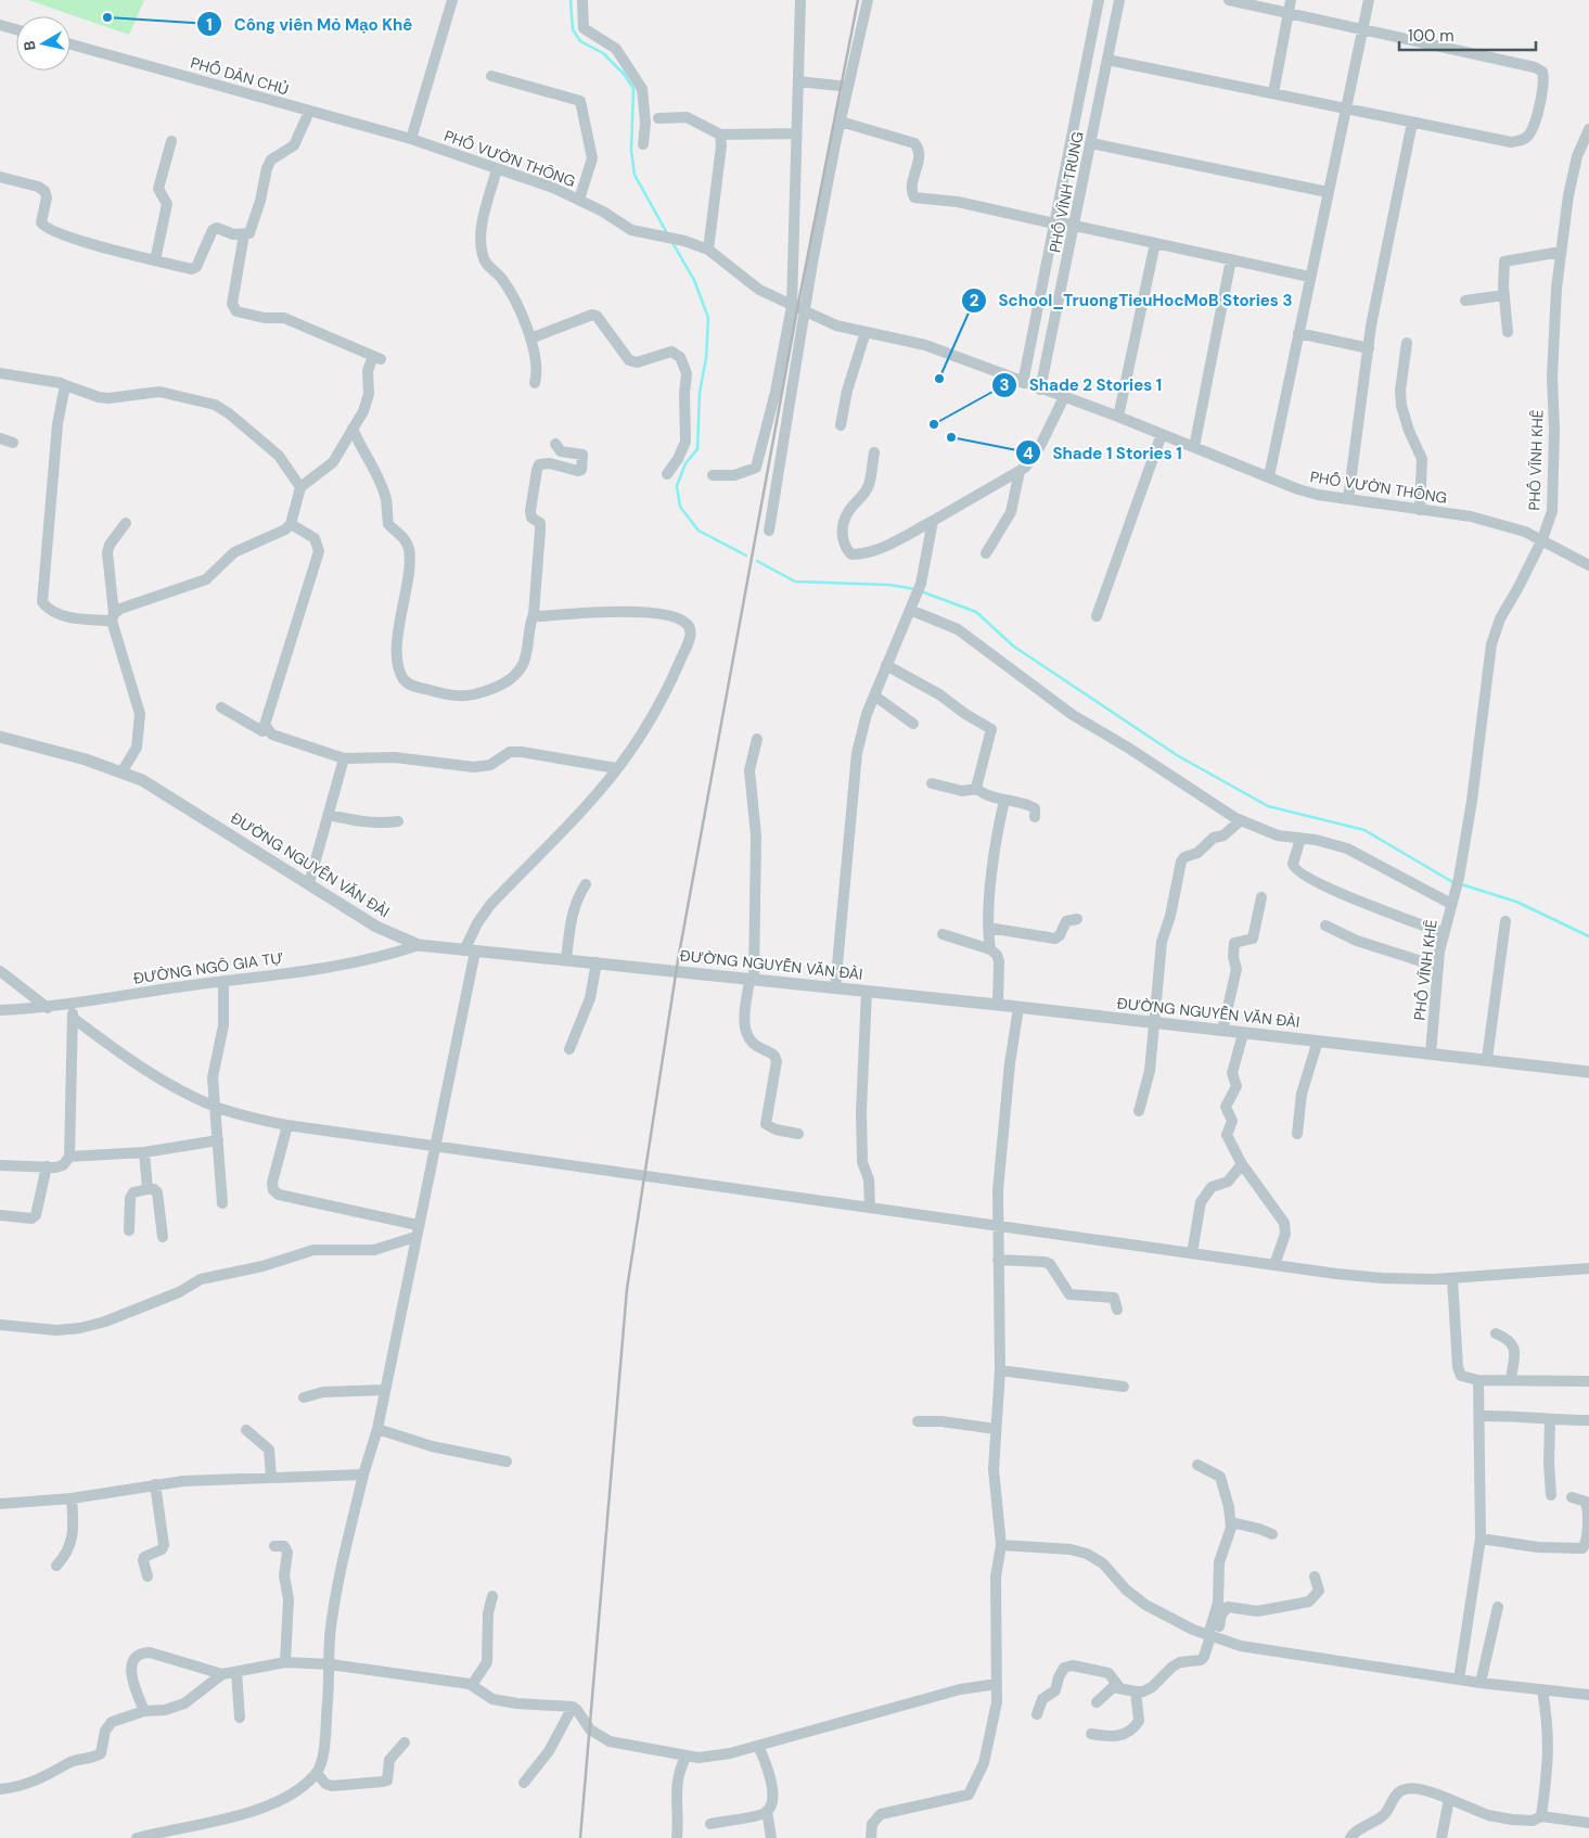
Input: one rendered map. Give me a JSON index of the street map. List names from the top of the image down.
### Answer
{
  "streets": {
    "street": [
      "PHỐ DÂN CHỦ",
      "PHỐ VƯỜN THÔNG",
      "PHỐ VĨNH TRUNG",
      "PHỐ VĨNH KHÊ",
      "ĐƯỜNG NGUYỄN VĂN ĐÀI",
      "ĐƯỜNG NGÔ GIA TỰ"
    ]
  },
  "crossings": [
    ["PHỐ DÂN CHỦ", "PHỐ VƯỜN THÔNG"],
    ["PHỐ VƯỜN THÔNG", "PHỐ VĨNH TRUNG"],
    ["PHỐ VƯỜN THÔNG", "PHỐ VĨNH KHÊ"],
    ["PHỐ VĨNH KHÊ", "ĐƯỜNG NGUYỄN VĂN ĐÀI"],
    ["ĐƯỜNG NGUYỄN VĂN ĐÀI", "ĐƯỜNG NGÔ GIA TỰ"]
  ],
  "places": [
    "Công viên Mỏ Mạo Khê",
    "School_TruongTieuHocMoB Stories 3",
    "Shade 2 Stories 1",
    "Shade 1 Stories 1"
  ],
  "scale_bar": "100 m",
  "north": "left"
}
